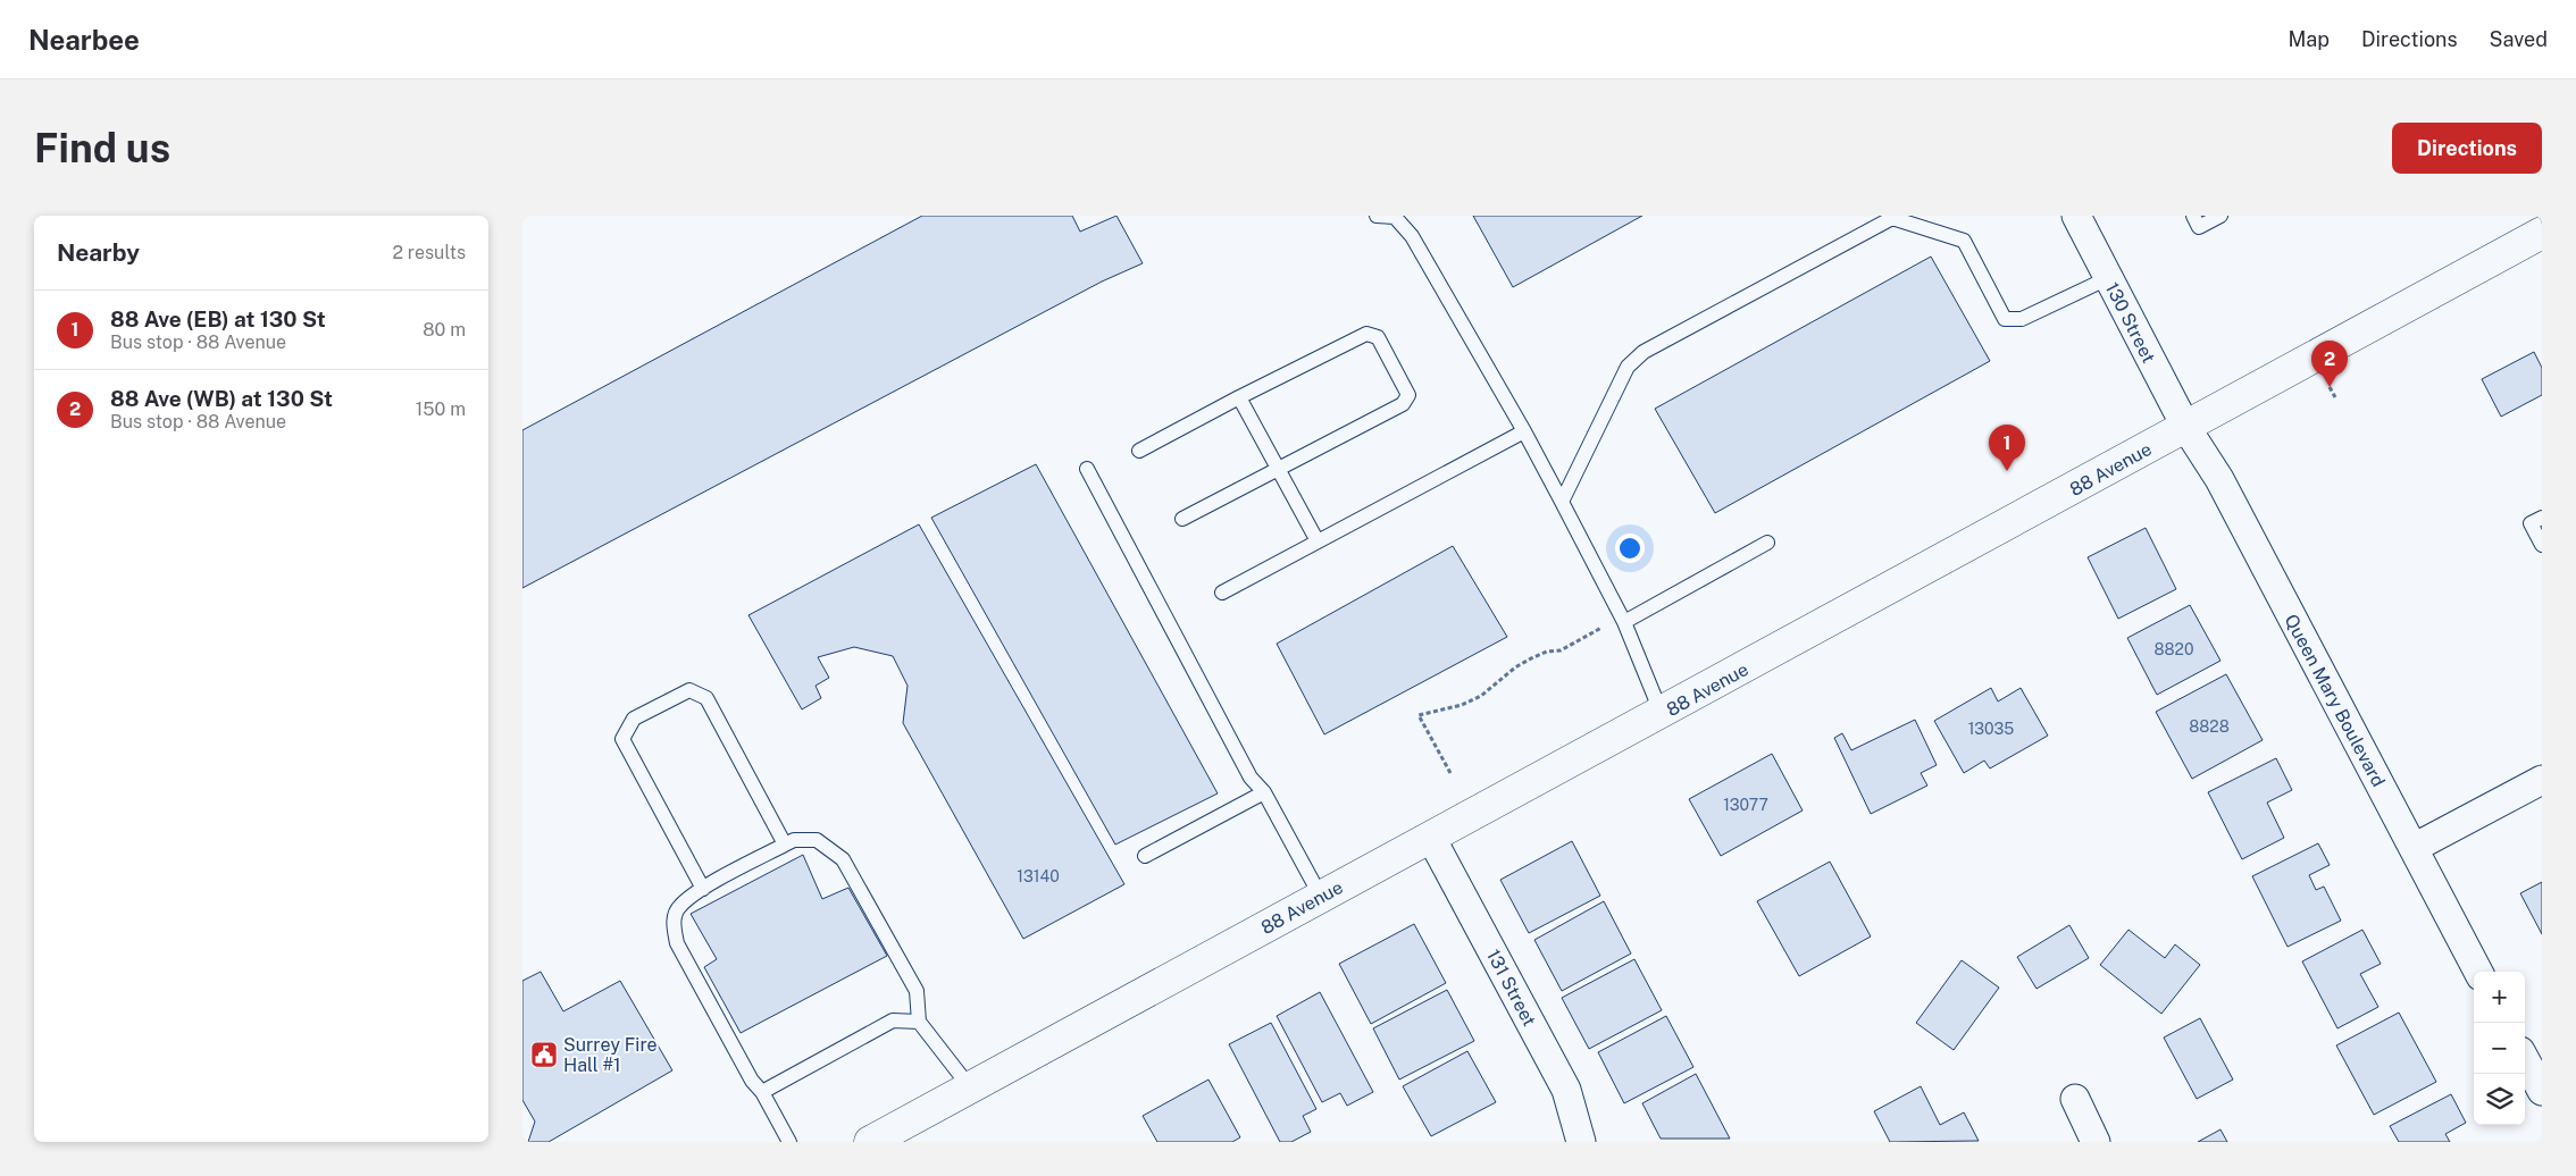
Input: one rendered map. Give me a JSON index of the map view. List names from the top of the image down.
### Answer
{
  "streets": {
    "main road": ["88 Avenue"],
    "street": ["130 Street", "Queen Mary Boulevard", "131 Street"]
  },
  "crossings": [
    ["130 Street", "88 Avenue"],
    ["130 Street", "Queen Mary Boulevard"],
    ["88 Avenue", "Queen Mary Boulevard"],
    ["88 Avenue", "131 Street"]
  ],
  "places": {
    "public building": ["Surrey Fire Hall #1"]
  },
  "house_numbers": [
    "8820",
    "8828",
    "13035",
    "13077",
    "13140"
  ],
  "page": {
    "header": "Nearbee",
    "nav": ["Map", "Directions", "Saved"],
    "buttons": "Directions",
    "title": "Find us",
    "heading": ["Nearby", "2 results"],
    "list": [
      {
        "mark": "1",
        "name": "88 Ave (EB) at 130 St",
        "note": "Bus stop · 88 Avenue",
        "value": "80 m"
      },
      {
        "mark": "2",
        "name": "88 Ave (WB) at 130 St",
        "note": "Bus stop · 88 Avenue",
        "value": "150 m"
      }
    ],
    "pins": ["2", "1"],
    "map_buttons": ["+", "−"]
  }
}
